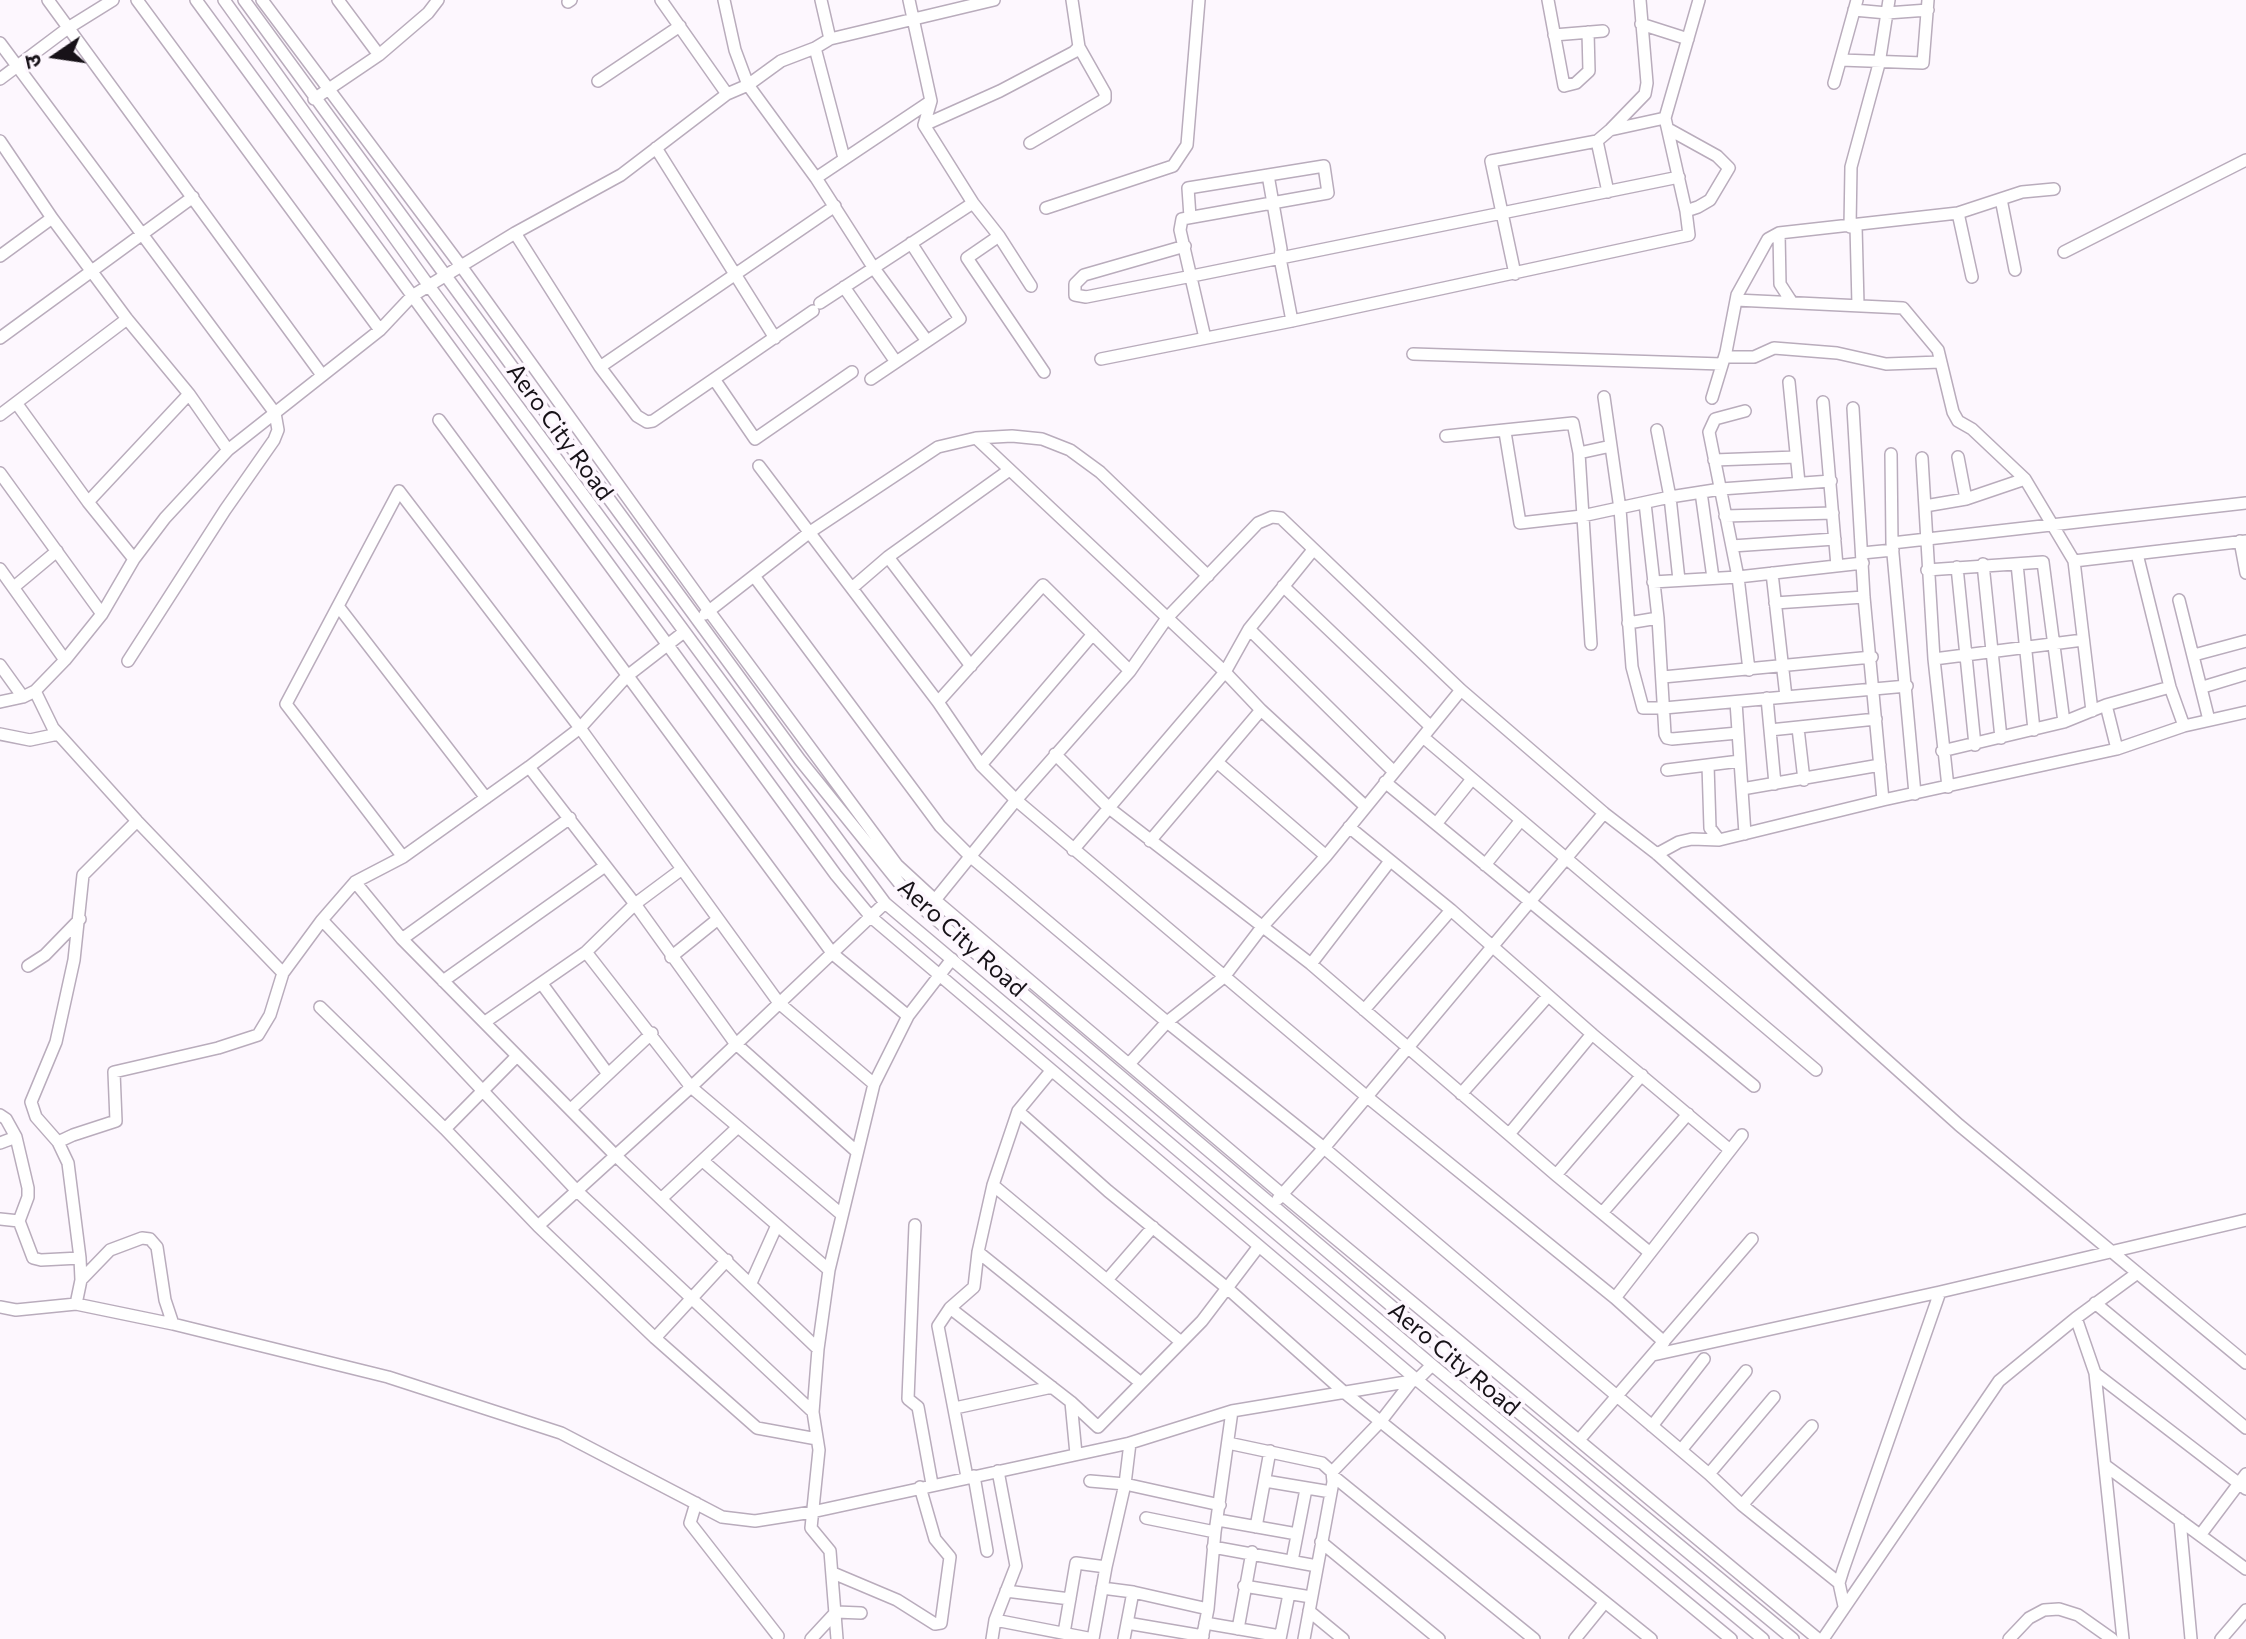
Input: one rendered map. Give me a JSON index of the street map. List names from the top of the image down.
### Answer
{
  "streets": {
    "street": ["Aero City Road"]
  },
  "north": "left"
}
